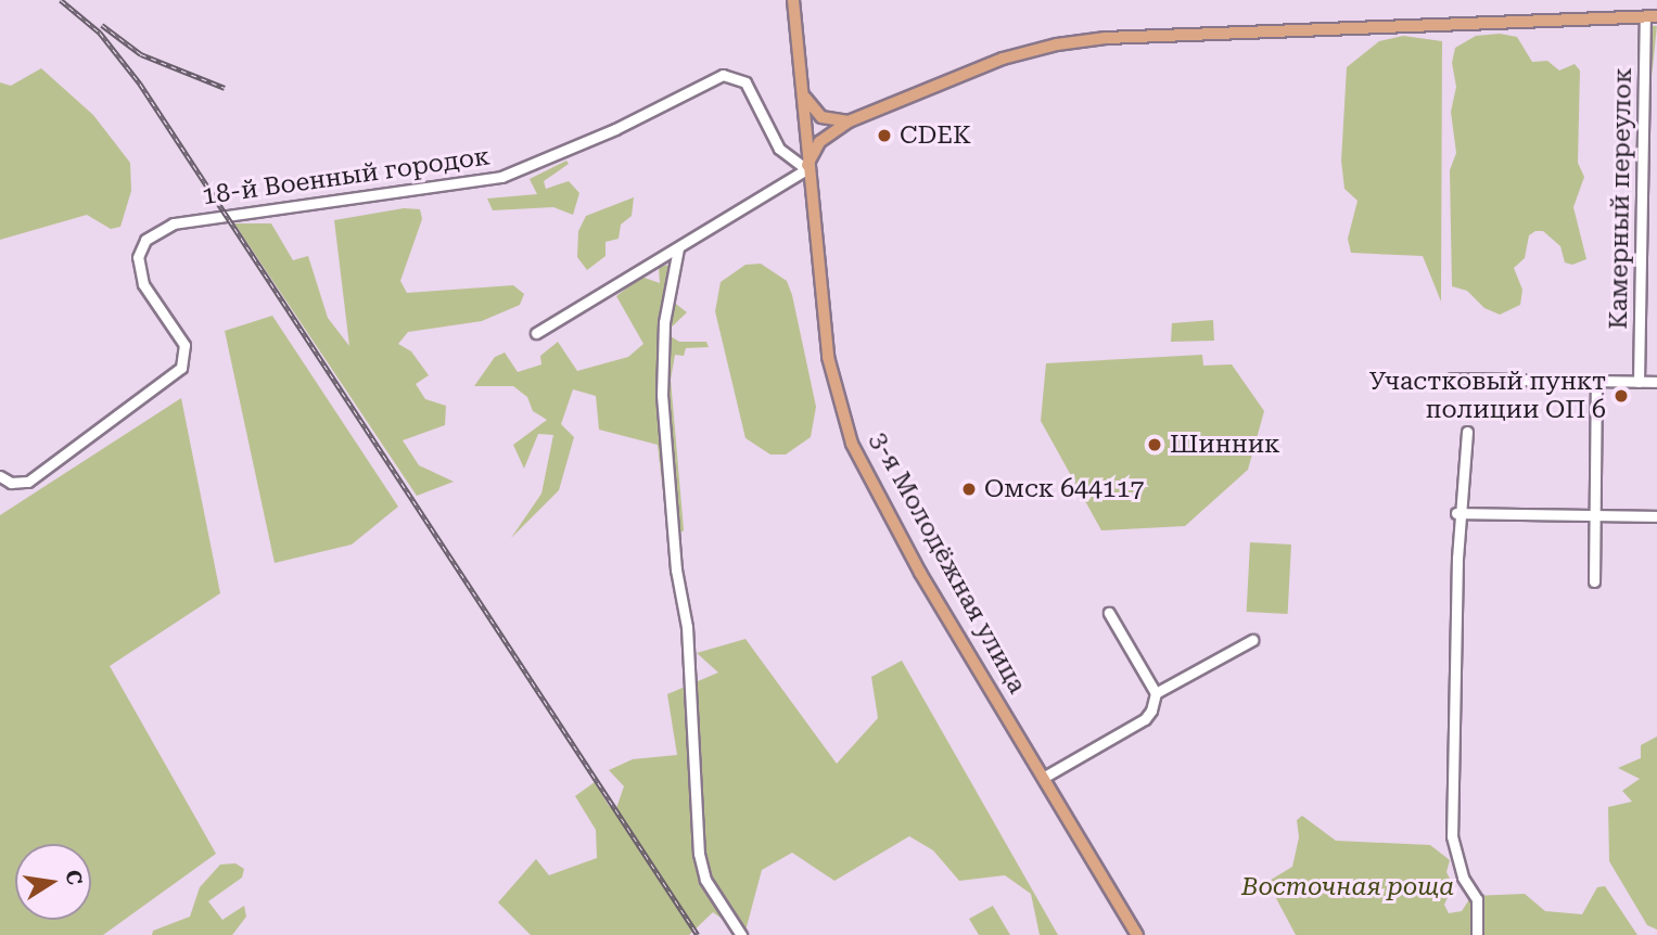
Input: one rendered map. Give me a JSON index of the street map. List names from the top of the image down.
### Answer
{
  "streets": {
    "main road": ["3-я Молодёжная улица"],
    "street": ["18-й Военный городок", "Камерный переулок"]
  },
  "crossings": [
    ["18-й Военный городок", "3-я Молодёжная улица"]
  ],
  "parks": ["Восточная роща"],
  "places": [
    "CDEK",
    "Участковый пункт полиции ОП 6",
    "Шинник",
    "Омск 644117"
  ],
  "north": "right"
}
